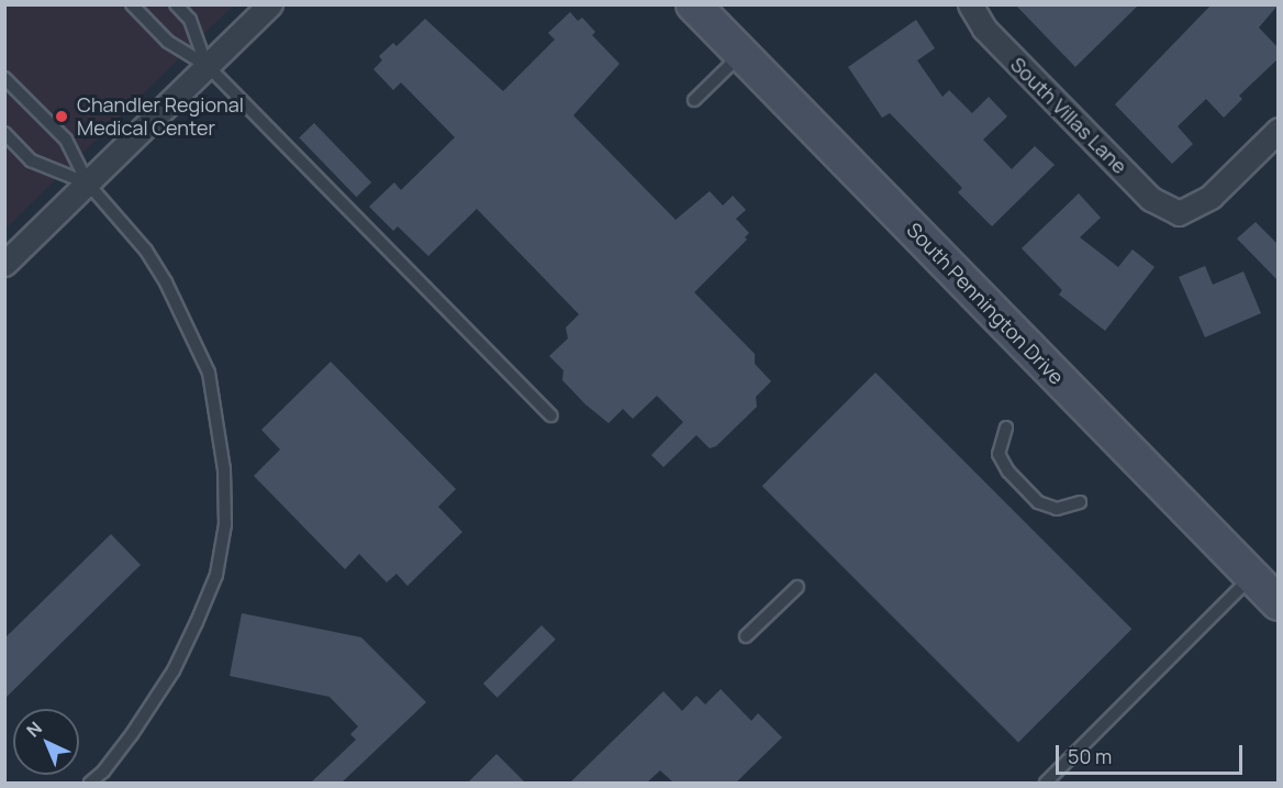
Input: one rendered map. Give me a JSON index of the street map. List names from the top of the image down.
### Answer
{
  "streets": {
    "street": ["South Villas Lane", "South Pennington Drive"]
  },
  "places": ["Chandler Regional Medical Center"],
  "scale_bar": "50 m",
  "north": "top left"
}
